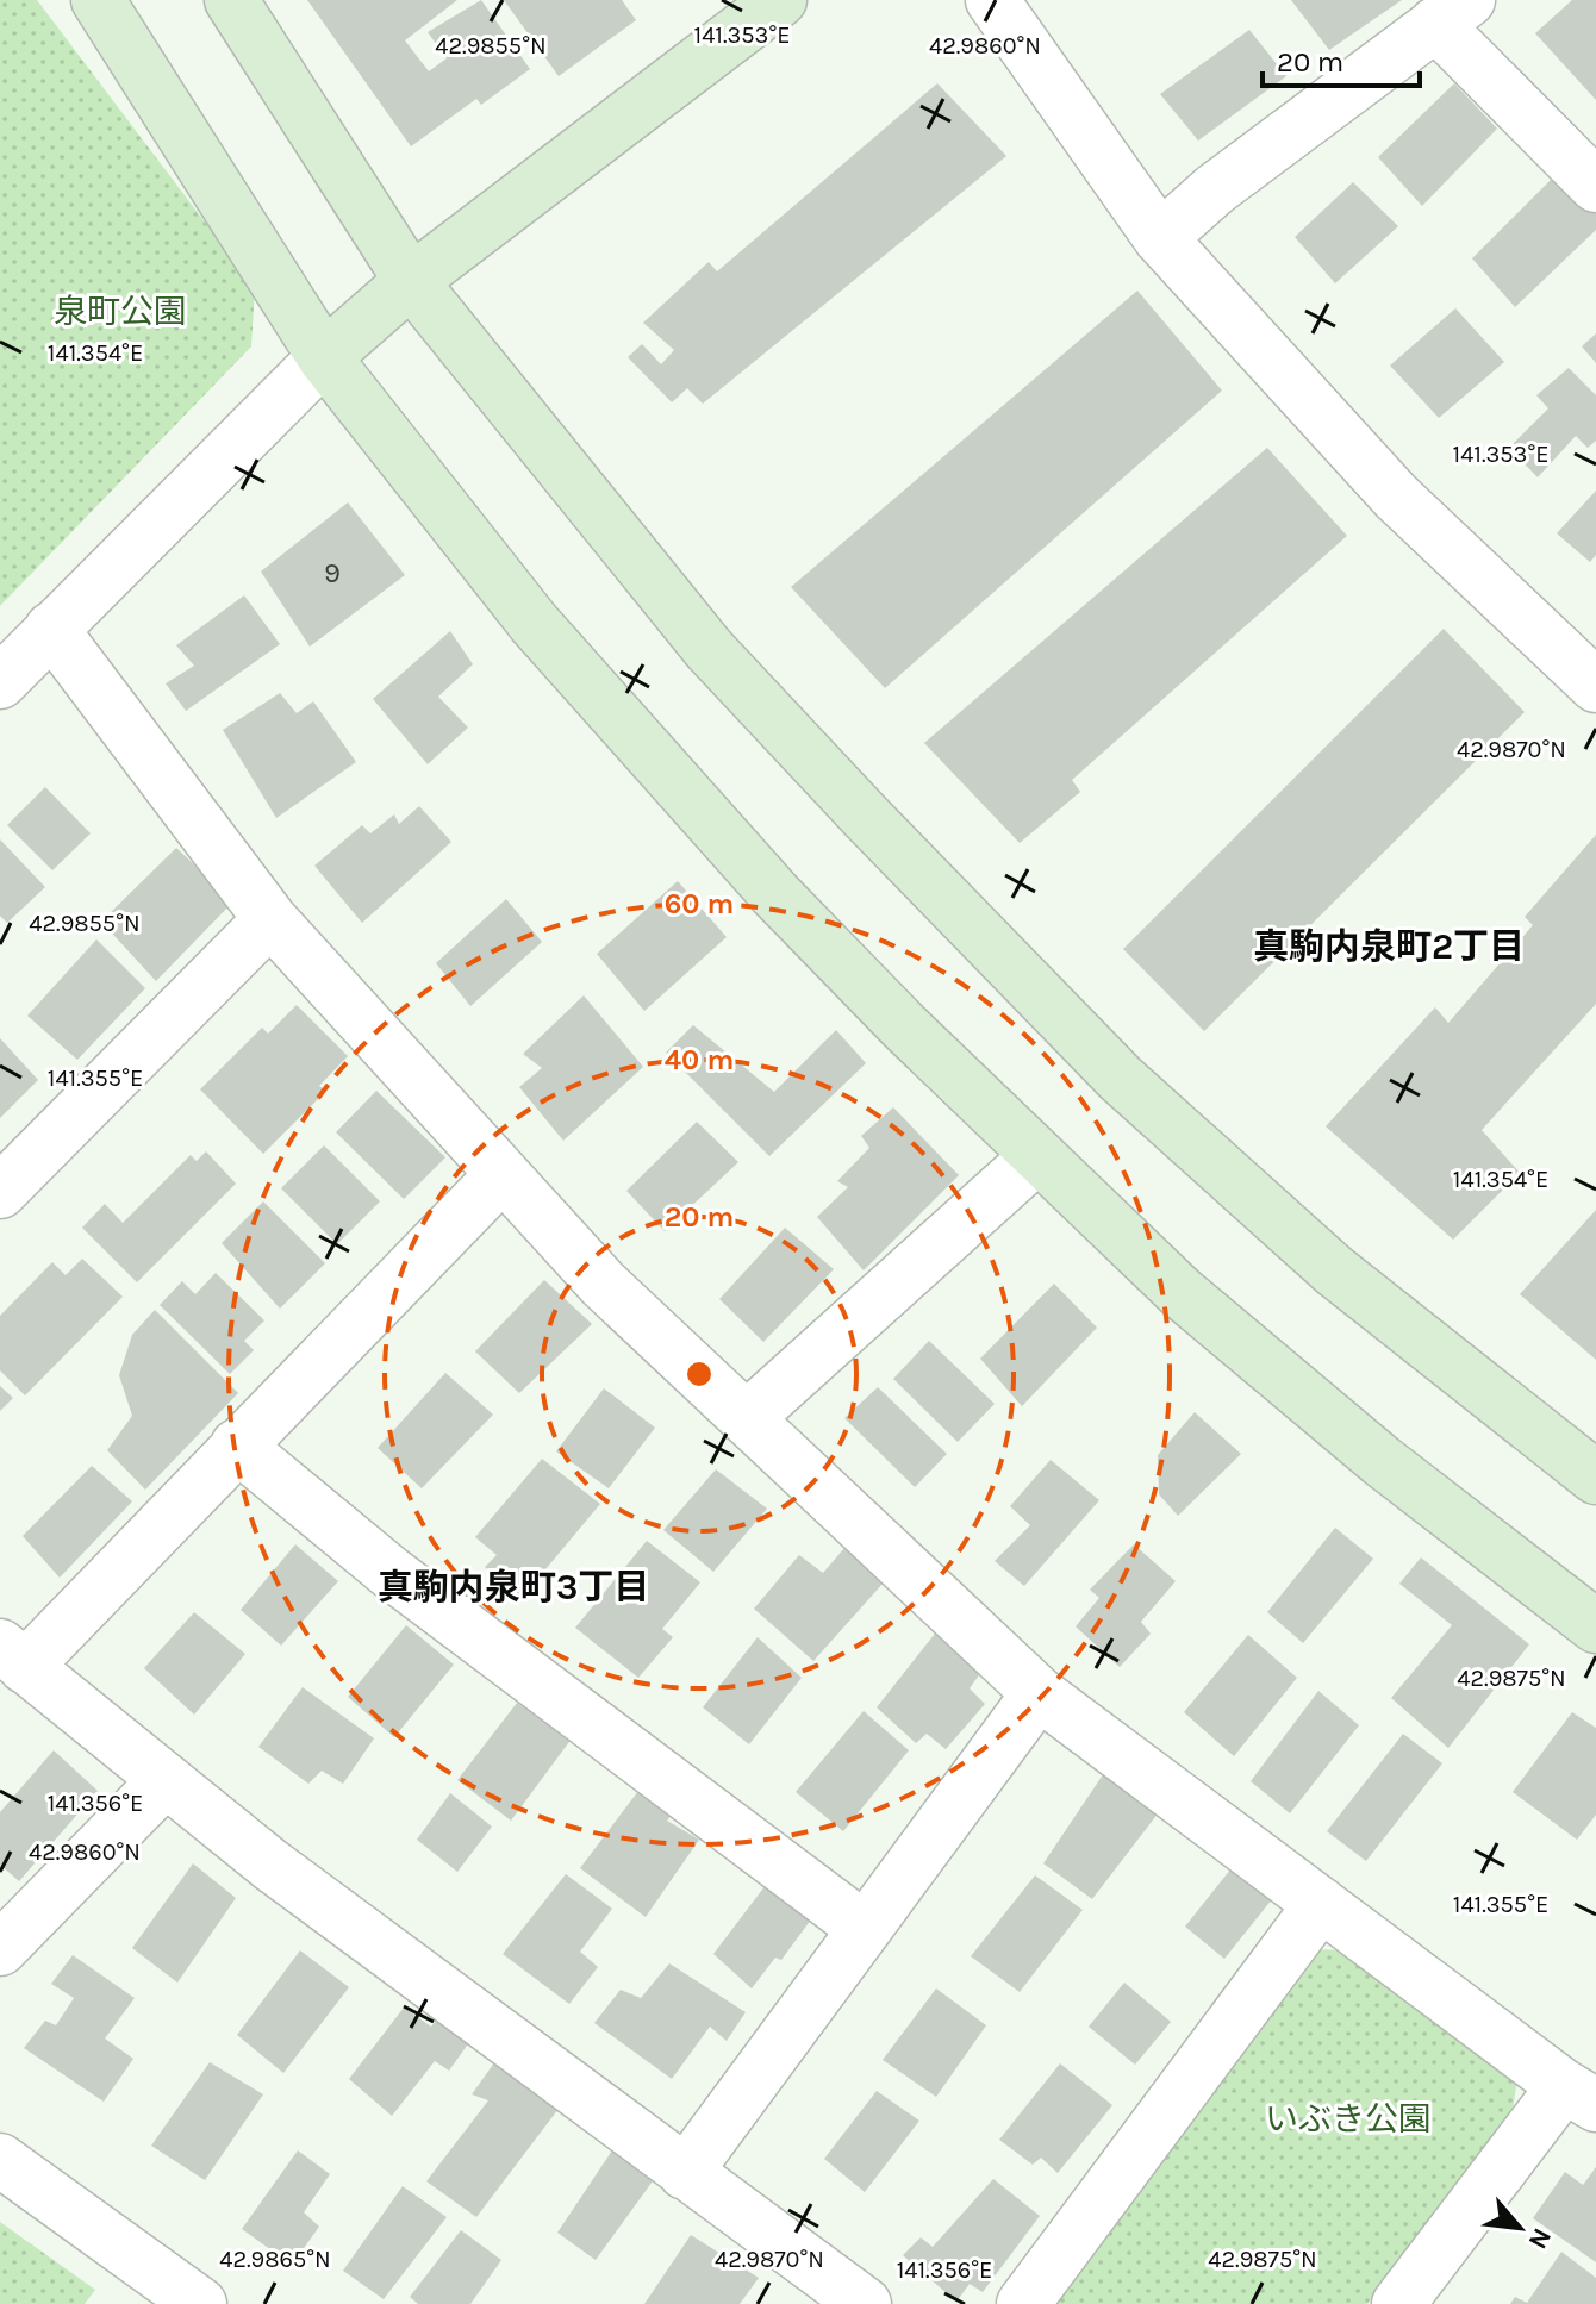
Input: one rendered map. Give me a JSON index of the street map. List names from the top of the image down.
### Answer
{
  "districts": ["真駒内泉町2丁目", "真駒内泉町3丁目"],
  "parks": ["泉町公園", "いぶき公園"],
  "house_numbers": ["9"],
  "scale_bar": "20 m",
  "north": "bottom right",
  "coordinates": [
    "141.353°E",
    "42.9855°N",
    "42.9860°N",
    "141.354°E",
    "42.9870°N",
    "141.355°E",
    "42.9875°N",
    "141.356°E",
    "42.9865°N"
  ],
  "rings": ["60 m", "40 m", "20 m"]
}
